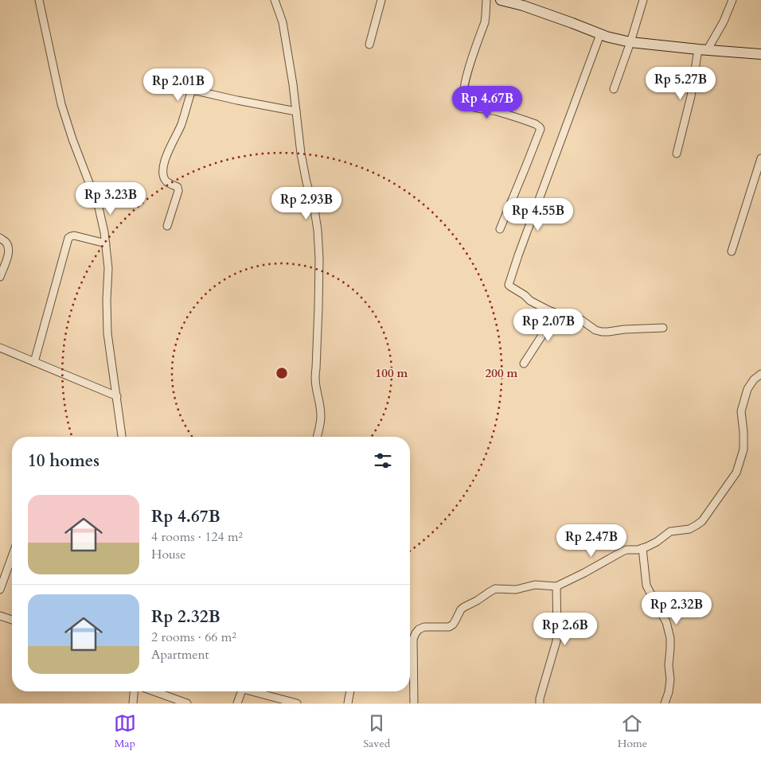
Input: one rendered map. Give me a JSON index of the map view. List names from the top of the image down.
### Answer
{
  "page": {
    "price": [
      "Rp 5.27B",
      "Rp 2.01B",
      "Rp 4.67B",
      "Rp 3.23B",
      "Rp 2.93B",
      "Rp 4.55B",
      "Rp 2.07B",
      "Rp 2.47B",
      "Rp 2.32B",
      "Rp 2.6B"
    ],
    "heading": "10 homes",
    "list": [
      {
        "name": "Rp 4.67B",
        "note": "4 rooms · 124 m² · House"
      },
      {
        "name": "Rp 2.32B",
        "note": "2 rooms · 66 m² · Apartment"
      }
    ],
    "tabs": ["Map", "Saved", "Home"]
  },
  "rings": ["100 m", "200 m"]
}
